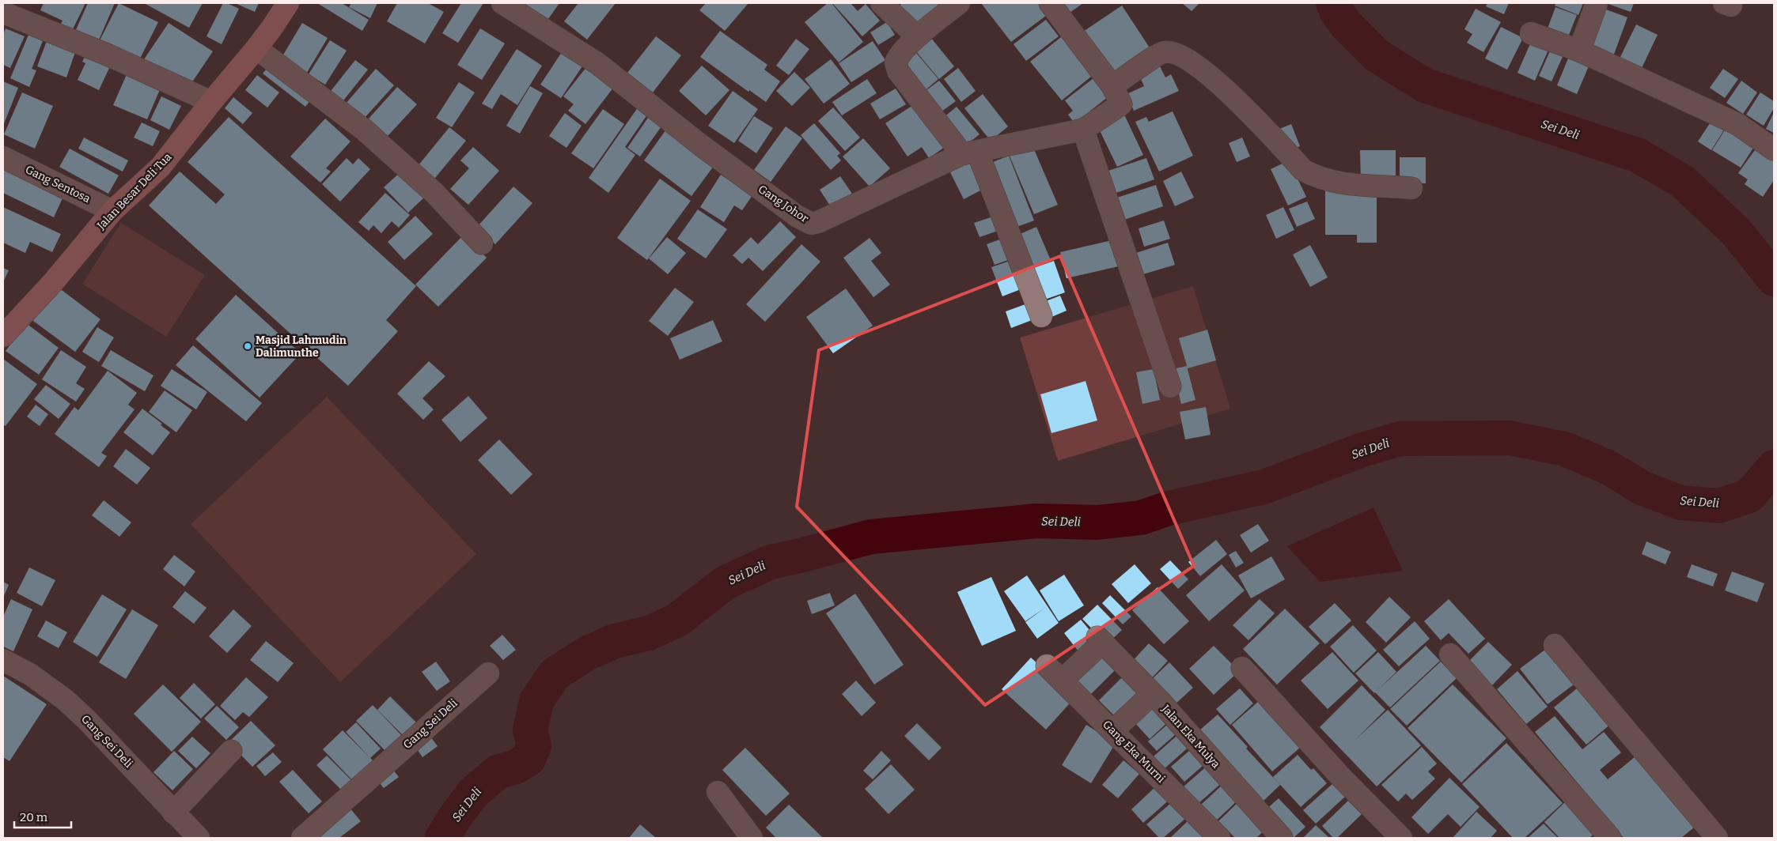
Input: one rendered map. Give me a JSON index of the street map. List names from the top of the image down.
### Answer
{
  "streets": {
    "main road": ["Jalan Besar Deli Tua"],
    "street": [
      "Gang Sentosa",
      "Gang Johor",
      "Gang Sei Deli",
      "Jalan Eka Mulya",
      "Gang Eka Murni"
    ]
  },
  "crossings": [
    ["Gang Sentosa", "Jalan Besar Deli Tua"],
    ["Jalan Eka Mulya", "Gang Eka Murni"]
  ],
  "water": ["Sei Deli"],
  "places": ["Masjid Lahmudin Dalimunthe"],
  "scale_bar": "20 m"
}
